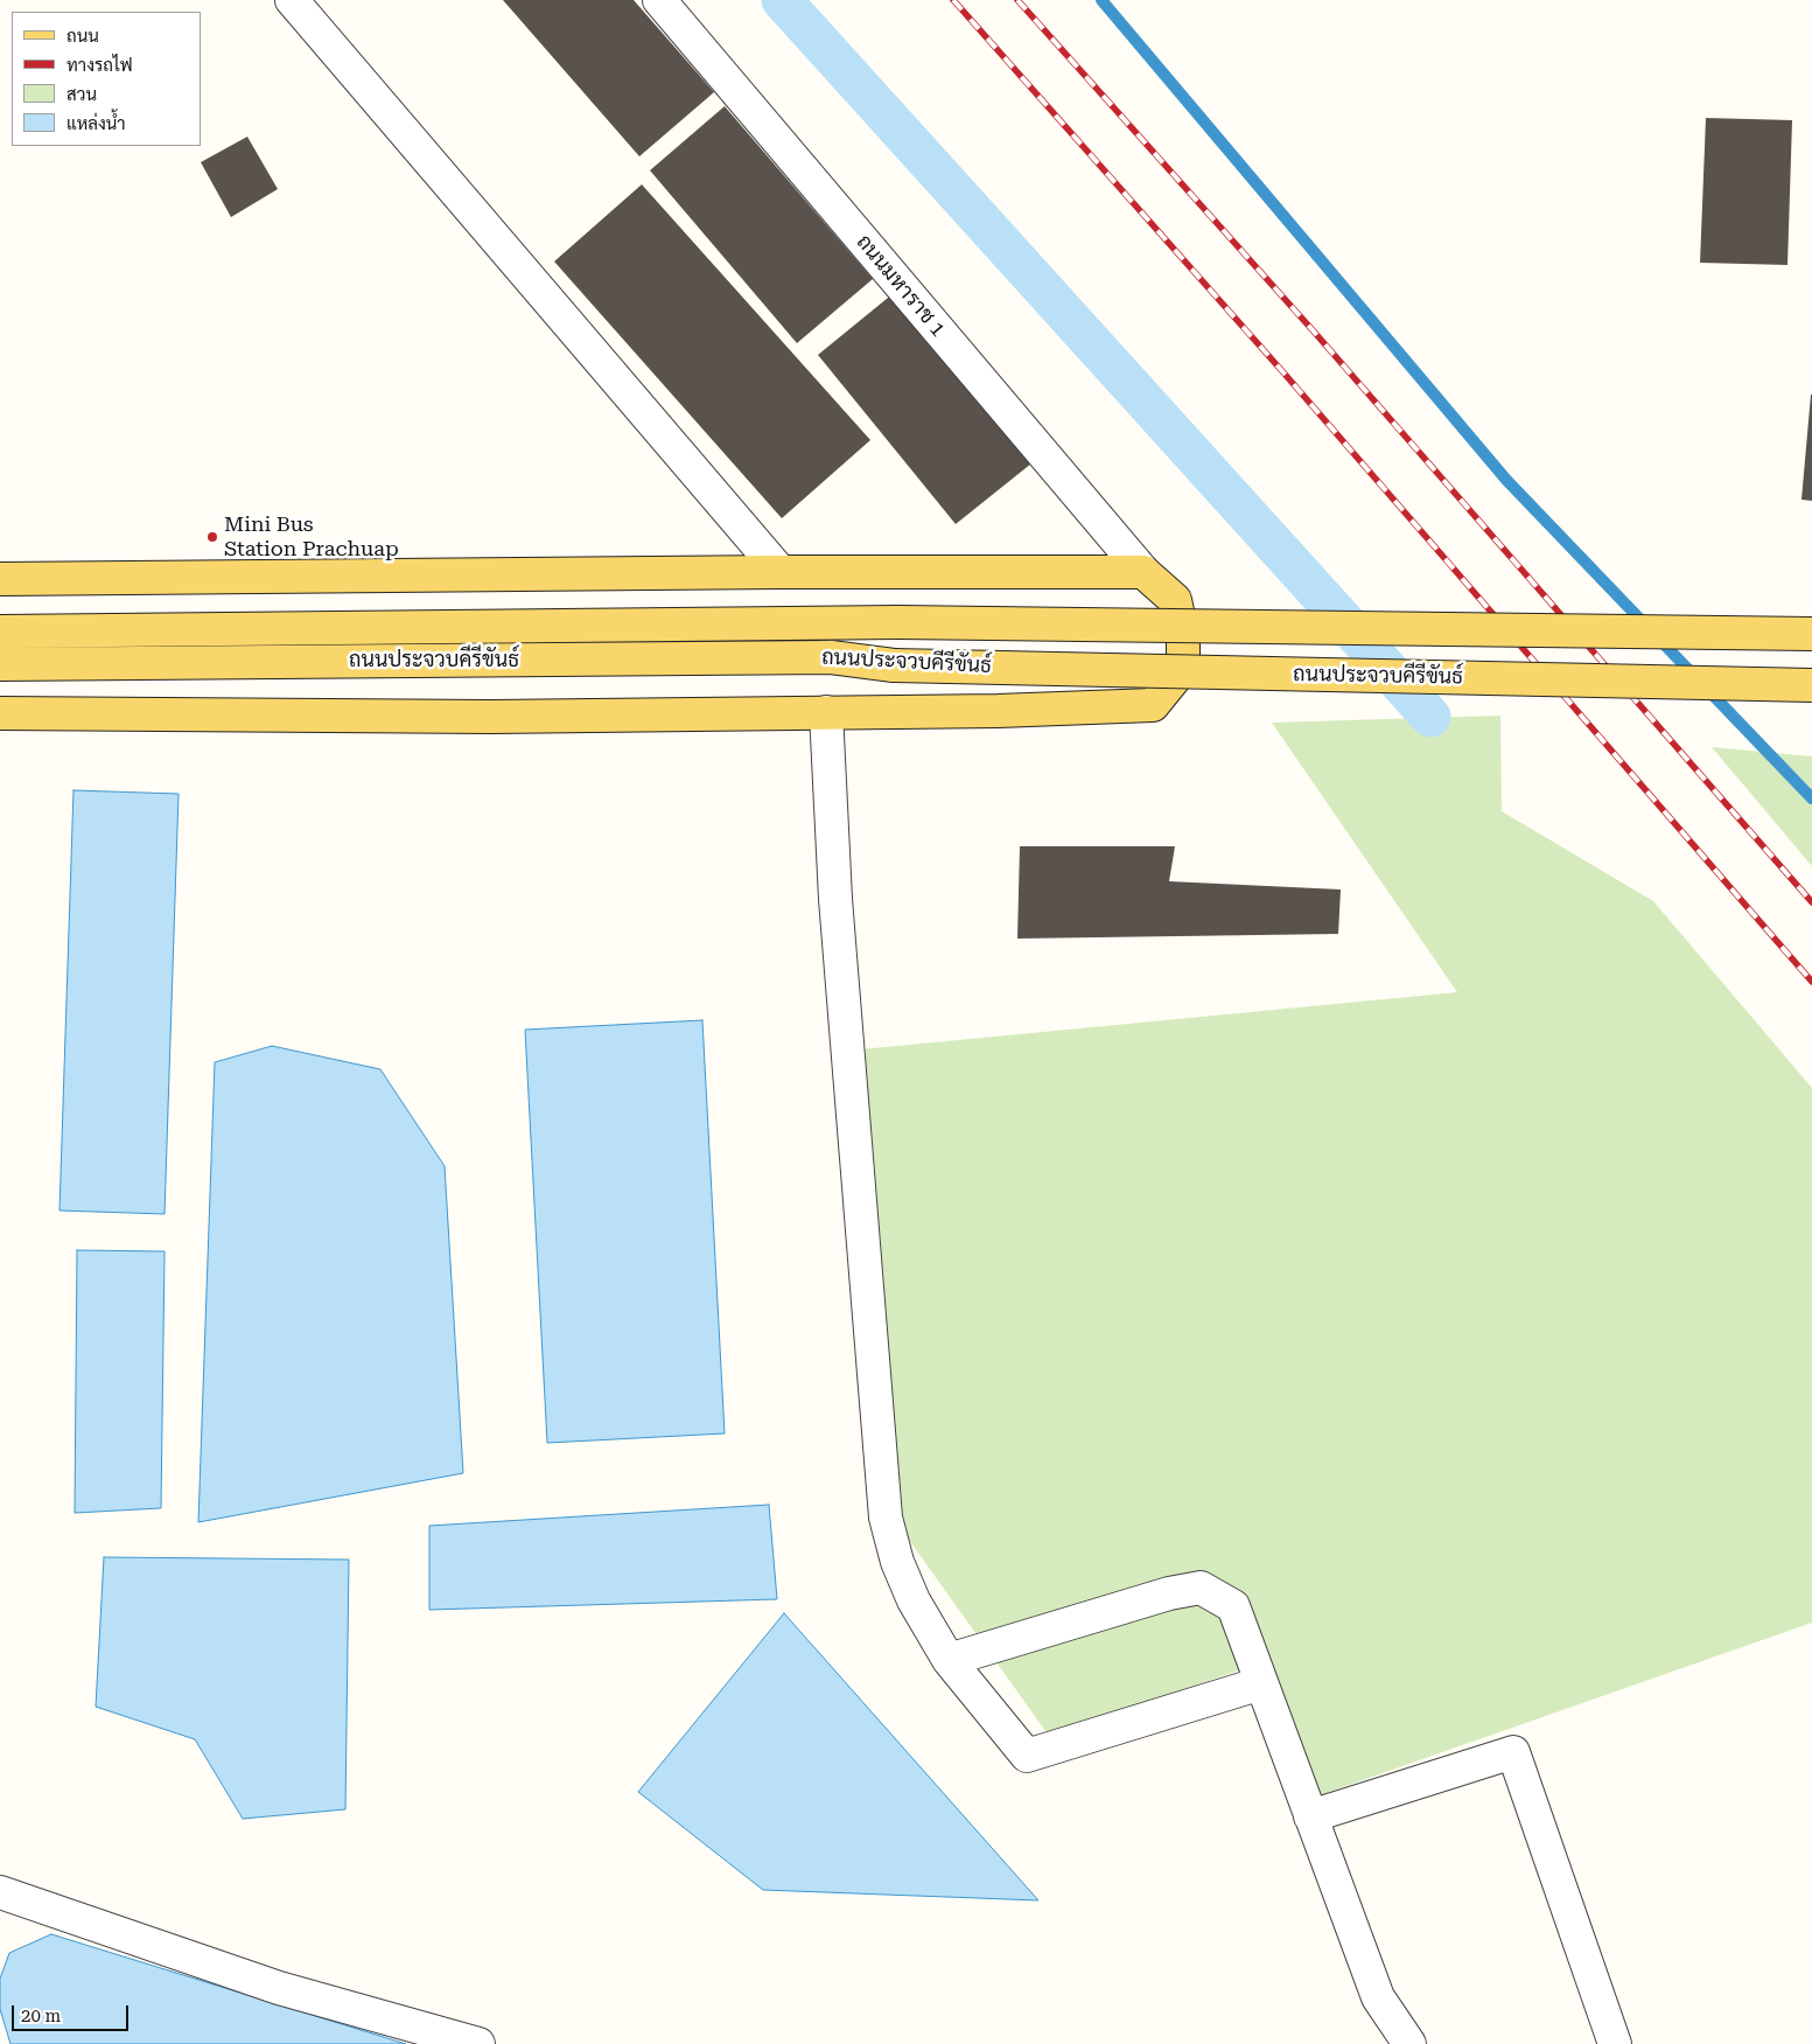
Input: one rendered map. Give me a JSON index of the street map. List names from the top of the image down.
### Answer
{
  "streets": {
    "main road": ["ถนนประจวบคีรีขันธ์"],
    "street": ["ถนนมหาราช 1"]
  },
  "places": ["Mini Bus Station Prachuap"],
  "legend": [
    "ถนน",
    "ทางรถไฟ",
    "สวน",
    "แหล่งน้ำ"
  ],
  "scale_bar": "20 m"
}
